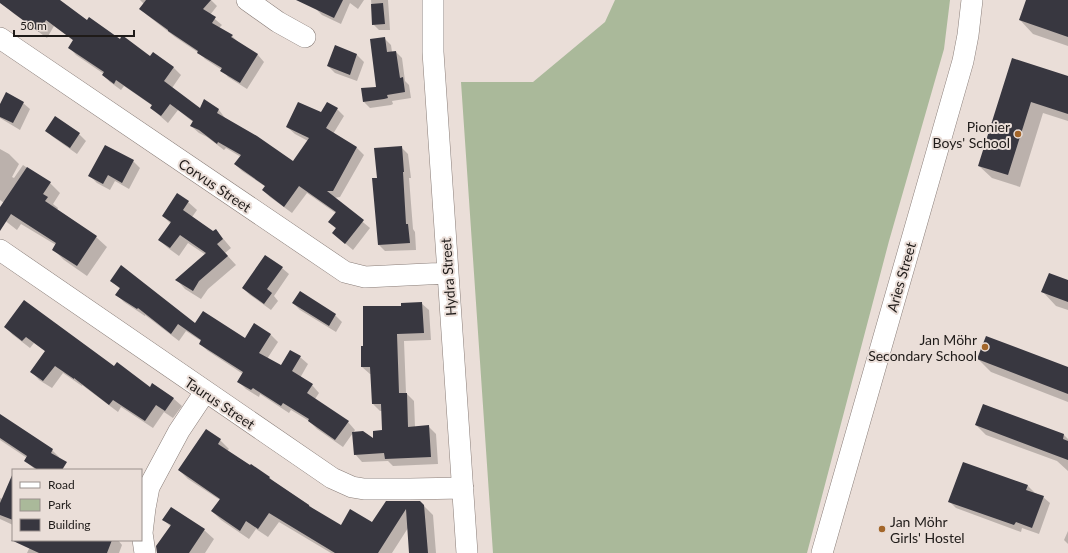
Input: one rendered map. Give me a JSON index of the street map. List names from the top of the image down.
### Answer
{
  "streets": {
    "street": [
      "Corvus Street",
      "Hydra Street",
      "Aries Street",
      "Taurus Street"
    ]
  },
  "crossings": [
    ["Corvus Street", "Hydra Street"],
    ["Hydra Street", "Taurus Street"]
  ],
  "places": ["Pionier Boys' School", "Jan Möhr Secondary School", "Jan Möhr Girls' Hostel"],
  "legend": ["Road", "Park", "Building"],
  "scale_bar": "50 m"
}
